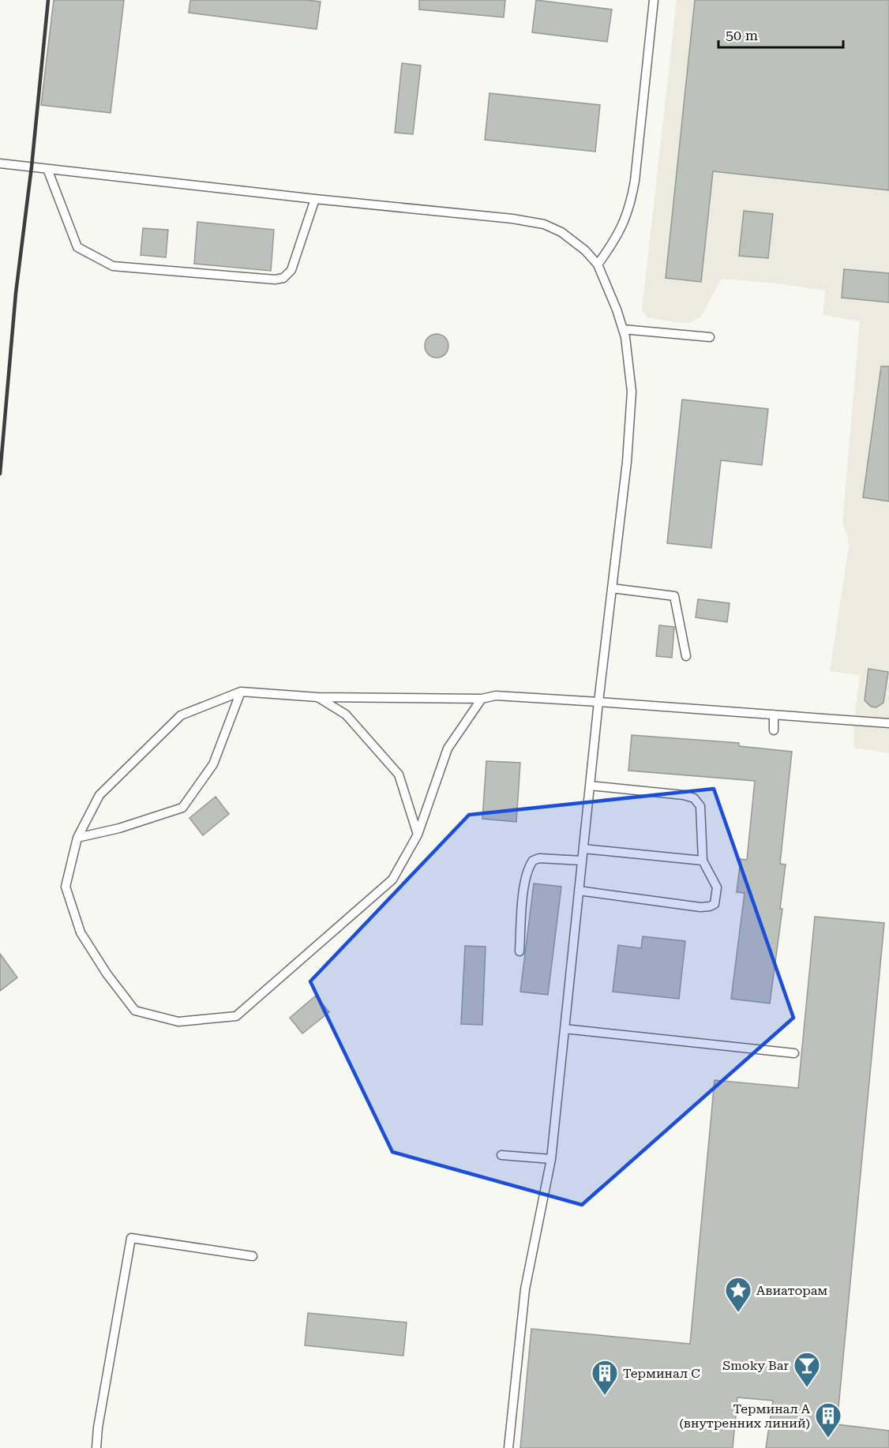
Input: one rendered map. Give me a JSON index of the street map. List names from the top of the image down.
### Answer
{
  "places": {
    "place": ["Авиаторам"],
    "bar": ["Smoky Bar"],
    "building": ["Терминал С", "Терминал А (внутренних линий)"]
  },
  "scale_bar": "50 m"
}
